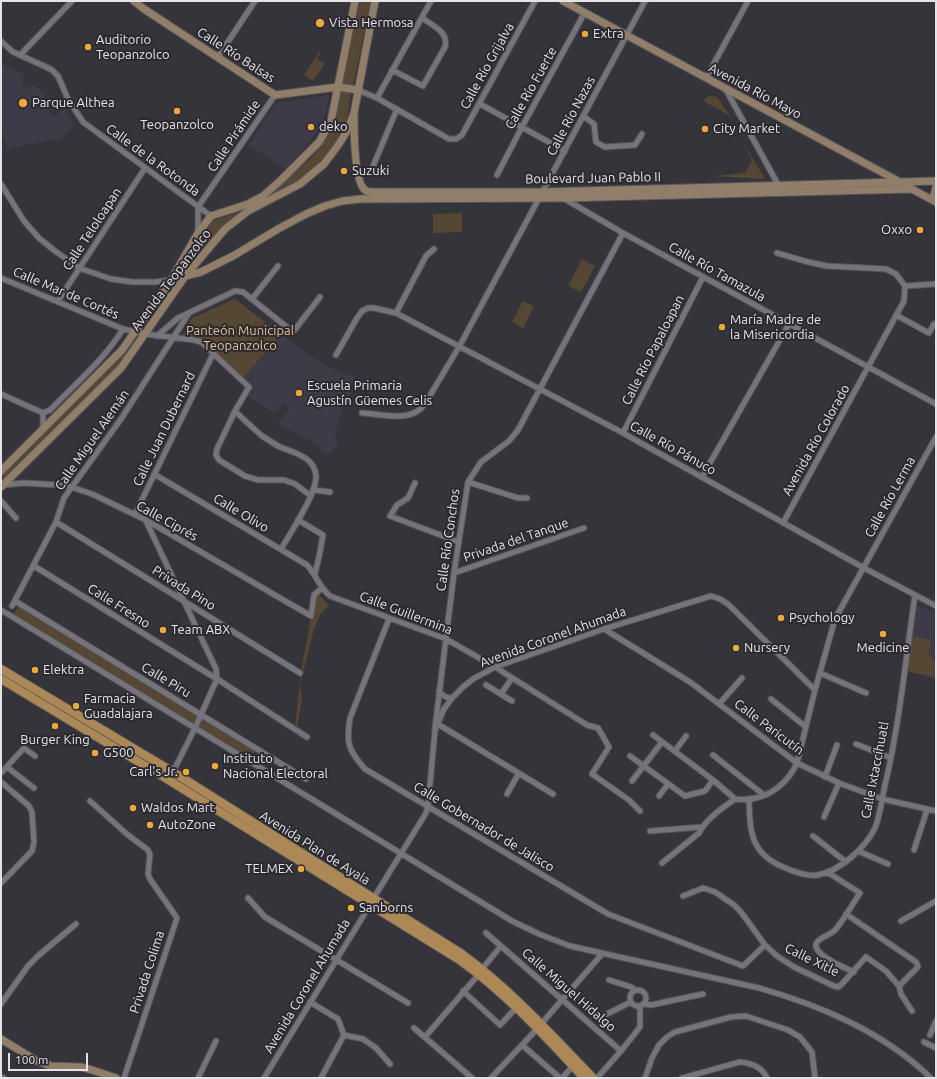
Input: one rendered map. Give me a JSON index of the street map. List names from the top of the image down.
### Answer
{
  "streets": {
    "main road": ["Avenida Plan de Ayala"],
    "street": [
      "Calle Río Balsas",
      "Calle Río Grijalva",
      "Calle Río Fuerte",
      "Avenida Río Mayo",
      "Calle Río Nazas",
      "Calle Pirámide",
      "Calle de la Rotonda",
      "Boulevard Juan Pablo II",
      "Calle Teloloapan",
      "Calle Río Tamazula",
      "Avenida Teopanzolco",
      "Calle Mar de Cortés",
      "Calle Río Papaloapan",
      "Calle Juan Dubernard",
      "Calle Miguel Alemán",
      "Avenida Río Colorado",
      "Calle Río Pánuco",
      "Calle Río Lerma",
      "Calle Olivo",
      "Calle Ciprés",
      "Calle Río Conchos",
      "Privada del Tanque",
      "Privada Pino",
      "Calle Fresno",
      "Calle Guillermina",
      "Avenida Coronel Ahumada",
      "Calle Piru",
      "Calle Paricutín",
      "Calle Ixtaccíhuatl",
      "Calle Gobernador de Jalisco",
      "Calle Xitle",
      "Privada Colima",
      "Calle Miguel Hidalgo"
    ]
  },
  "crossings": [
    ["Calle Río Balsas", "Calle Pirámide"],
    ["Calle Río Balsas", "Avenida Teopanzolco"],
    ["Calle Río Fuerte", "Avenida Río Mayo"],
    ["Avenida Río Mayo", "Calle Río Nazas"],
    ["Avenida Río Mayo", "Boulevard Juan Pablo II"],
    ["Calle Río Nazas", "Boulevard Juan Pablo II"],
    ["Calle Río Nazas", "Calle Río Pánuco"],
    ["Calle Pirámide", "Calle de la Rotonda"],
    ["Calle de la Rotonda", "Calle Teloloapan"],
    ["Calle de la Rotonda", "Avenida Teopanzolco"],
    ["Boulevard Juan Pablo II", "Calle Río Tamazula"],
    ["Boulevard Juan Pablo II", "Avenida Teopanzolco"],
    ["Calle Teloloapan", "Calle Mar de Cortés"],
    ["Calle Río Tamazula", "Calle Río Papaloapan"],
    ["Calle Río Tamazula", "Avenida Río Colorado"],
    ["Calle Río Tamazula", "Calle Río Conchos"],
    ["Avenida Teopanzolco", "Calle Mar de Cortés"],
    ["Avenida Teopanzolco", "Calle Ciprés"],
    ["Calle Mar de Cortés", "Calle Juan Dubernard"],
    ["Calle Mar de Cortés", "Calle Miguel Alemán"],
    ["Calle Río Papaloapan", "Calle Río Pánuco"],
    ["Calle Juan Dubernard", "Calle Olivo"],
    ["Calle Juan Dubernard", "Calle Ciprés"],
    ["Calle Miguel Alemán", "Calle Ciprés"],
    ["Calle Miguel Alemán", "Privada Pino"],
    ["Calle Miguel Alemán", "Calle Fresno"],
    ["Calle Miguel Alemán", "Calle Piru"],
    ["Avenida Río Colorado", "Calle Río Pánuco"],
    ["Calle Río Pánuco", "Calle Río Lerma"],
    ["Calle Río Pánuco", "Calle Río Conchos"],
    ["Calle Río Pánuco", "Calle Ixtaccíhuatl"],
    ["Calle Río Lerma", "Avenida Coronel Ahumada"],
    ["Calle Río Lerma", "Calle Paricutín"],
    ["Calle Olivo", "Calle Guillermina"],
    ["Calle Ciprés", "Calle Guillermina"],
    ["Calle Río Conchos", "Privada del Tanque"],
    ["Calle Río Conchos", "Calle Guillermina"],
    ["Calle Río Conchos", "Avenida Coronel Ahumada"],
    ["Calle Guillermina", "Avenida Coronel Ahumada"],
    ["Calle Guillermina", "Calle Gobernador de Jalisco"],
    ["Avenida Coronel Ahumada", "Calle Paricutín"],
    ["Avenida Coronel Ahumada", "Calle Gobernador de Jalisco"],
    ["Avenida Coronel Ahumada", "Avenida Plan de Ayala"],
    ["Calle Paricutín", "Calle Ixtaccíhuatl"],
    ["Calle Ixtaccíhuatl", "Calle Xitle"],
    ["Calle Gobernador de Jalisco", "Calle Xitle"]
  ],
  "parks": ["Panteón Municipal Teopanzolco"],
  "places": [
    "Vista Hermosa",
    "Extra",
    "Auditorio Teopanzolco",
    "Parque Althea",
    "Teopanzolco",
    "deko",
    "City Market",
    "Suzuki",
    "Oxxo",
    "María Madre de la Misericordia",
    "Escuela Primaria Agustín Güemes Celis",
    "Psychology",
    "Team ABX",
    "Medicine",
    "Nursery",
    "Elektra",
    "Farmacia Guadalajara",
    "Burger King",
    "G500",
    "Instituto Nacional Electoral",
    "Carl's Jr.",
    "Waldos Mart",
    "AutoZone",
    "TELMEX",
    "Sanborns"
  ],
  "scale_bar": "100 m"
}
